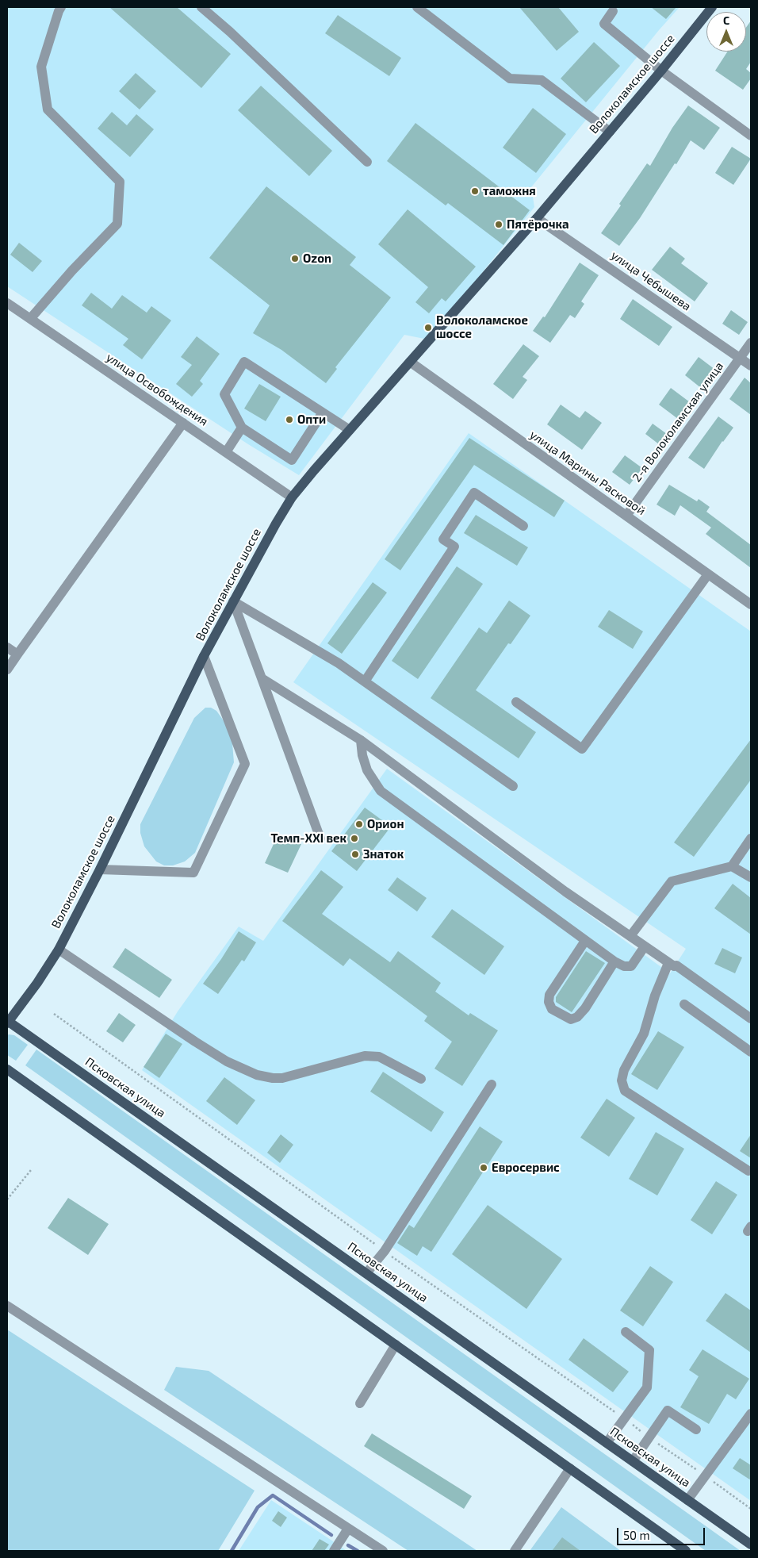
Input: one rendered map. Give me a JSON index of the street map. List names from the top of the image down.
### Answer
{
  "streets": {
    "main road": ["Волоколамское шоссе", "Псковская улица"],
    "street": [
      "улица Чебышева",
      "улица Освобождения",
      "2-я Волоколамская улица",
      "улица Марины Расковой"
    ]
  },
  "crossings": [
    ["Волоколамское шоссе", "улица Чебышева"],
    ["Волоколамское шоссе", "улица Освобождения"],
    ["Волоколамское шоссе", "улица Марины Расковой"],
    ["Волоколамское шоссе", "Псковская улица"],
    ["улица Чебышева", "2-я Волоколамская улица"],
    ["2-я Волоколамская улица", "улица Марины Расковой"]
  ],
  "places": [
    "таможня",
    "Пятёрочка",
    "Ozon",
    "Волоколамское шоссе",
    "Опти",
    "Орион",
    "Темп-XXI век",
    "Знаток",
    "Евросервис"
  ],
  "scale_bar": "50 m",
  "north": "top"
}
